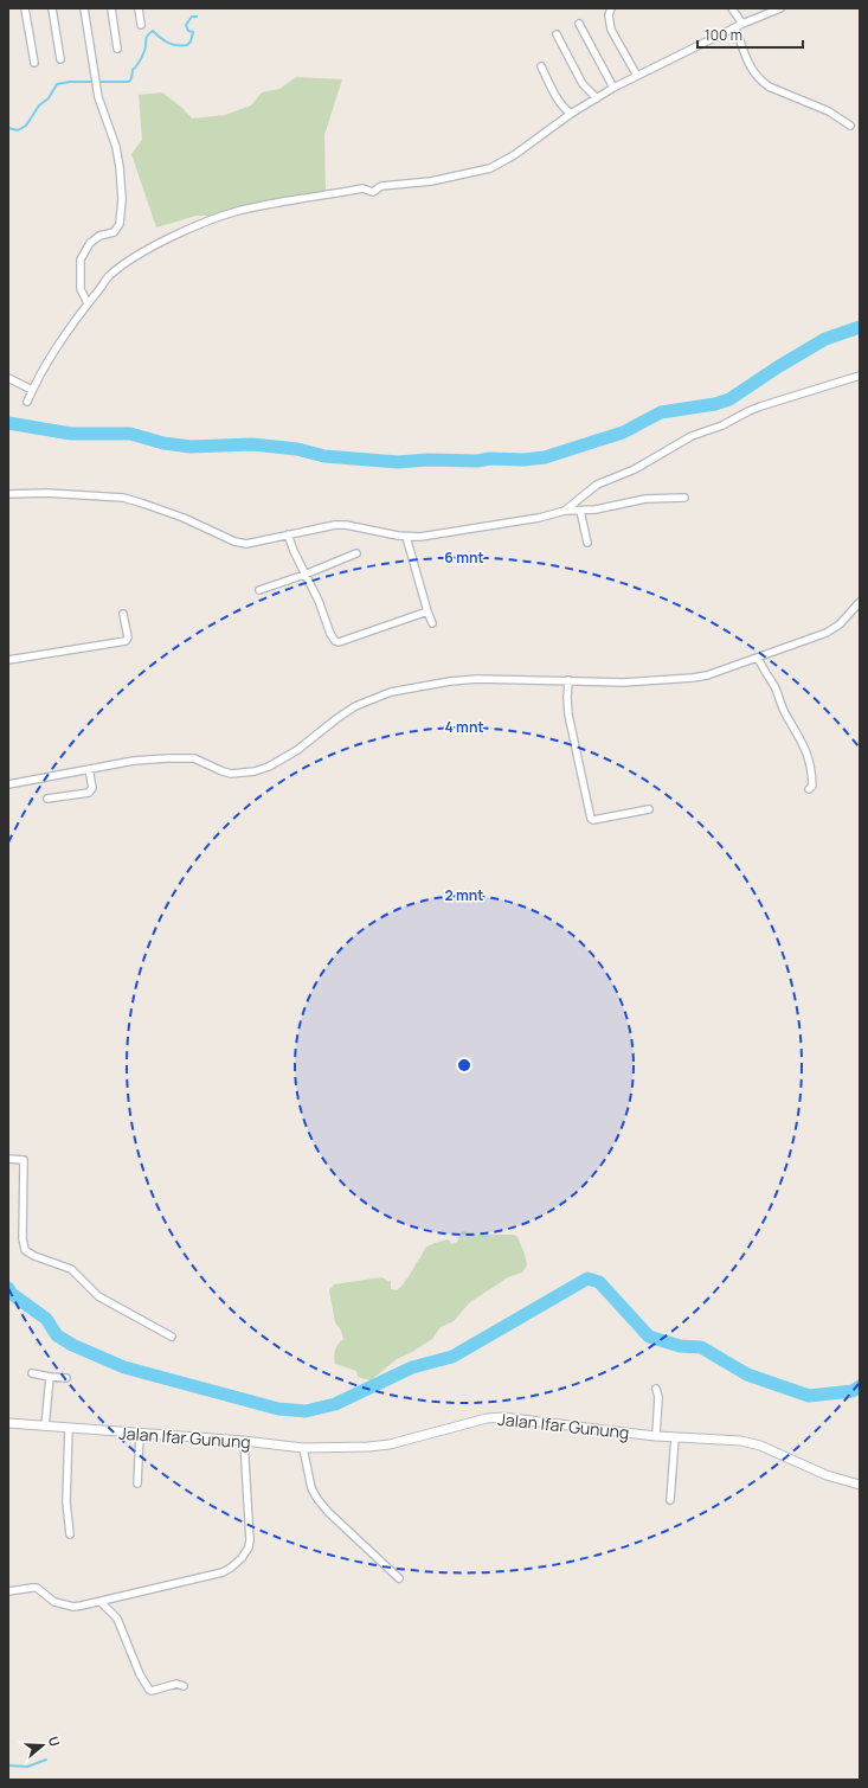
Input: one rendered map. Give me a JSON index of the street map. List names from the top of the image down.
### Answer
{
  "streets": {
    "street": ["Jalan Ifar Gunung"]
  },
  "scale_bar": "100 m",
  "north": "right",
  "rings": ["6 mnt", "4 mnt", "2 mnt"]
}
